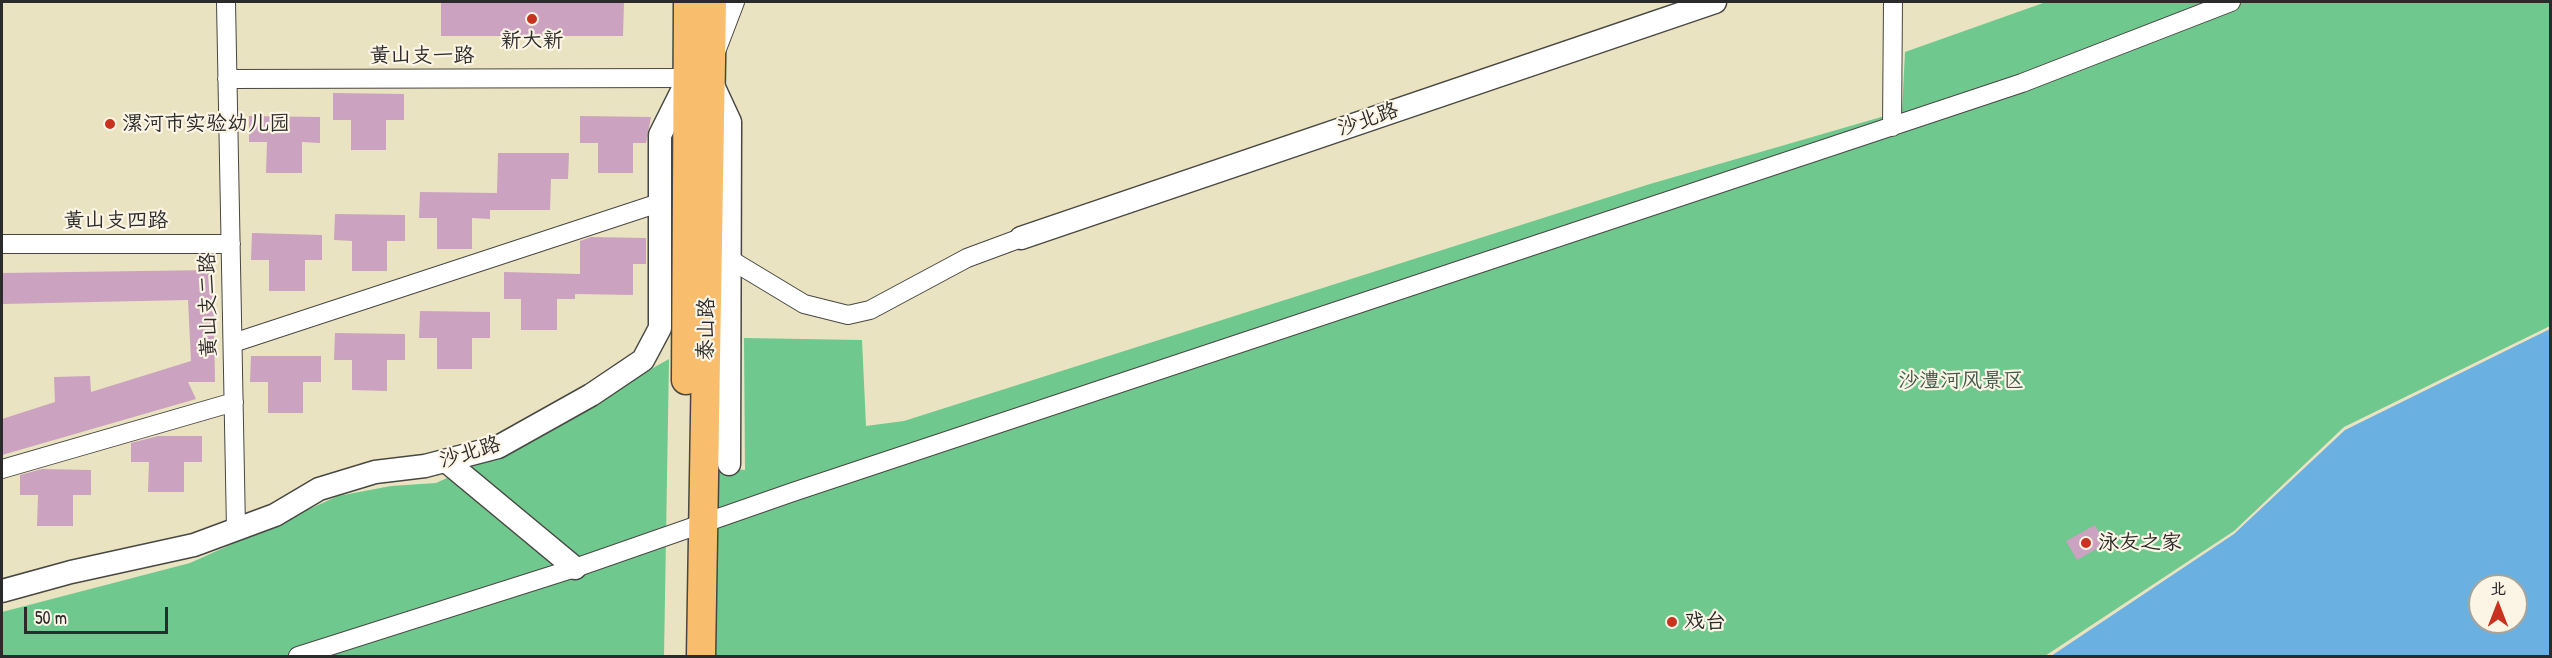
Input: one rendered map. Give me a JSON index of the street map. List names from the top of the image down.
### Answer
{
  "streets": {
    "main road": ["泰山路"],
    "street": [
      "黄山支一路",
      "沙北路",
      "黄山支四路",
      "黄山支二路"
    ]
  },
  "crossings": [
    ["黄山支一路", "沙北路"],
    ["黄山支一路", "黄山支二路"],
    ["黄山支一路", "泰山路"],
    ["沙北路", "黄山支二路"],
    ["沙北路", "泰山路"],
    ["黄山支四路", "黄山支二路"]
  ],
  "parks": ["沙澧河风景区"],
  "places": [
    "新大新",
    "漯河市实验幼儿园",
    "泳友之家",
    "戏台"
  ],
  "scale_bar": "50 m",
  "north": "top"
}
